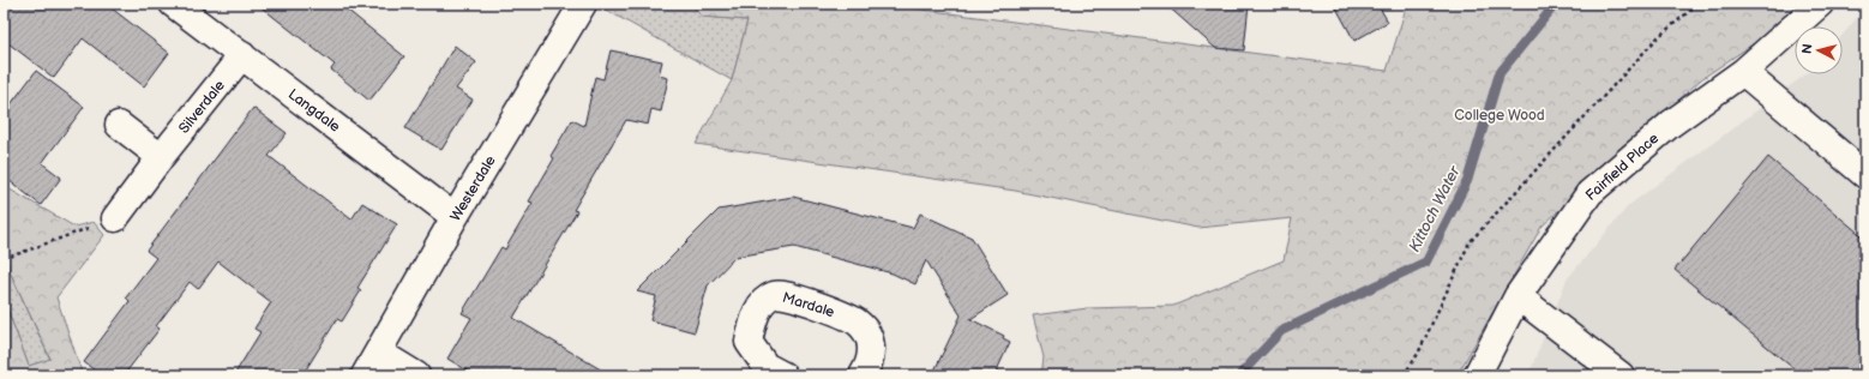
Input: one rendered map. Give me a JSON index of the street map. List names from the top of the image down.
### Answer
{
  "streets": {
    "street": [
      "Silverdale",
      "Langdale",
      "Fairfield Place",
      "Westerdale",
      "Mardale"
    ]
  },
  "crossings": [
    ["Silverdale", "Langdale"],
    ["Langdale", "Westerdale"]
  ],
  "water": ["Kittoch Water"],
  "parks": ["College Wood"],
  "north": "left"
}
